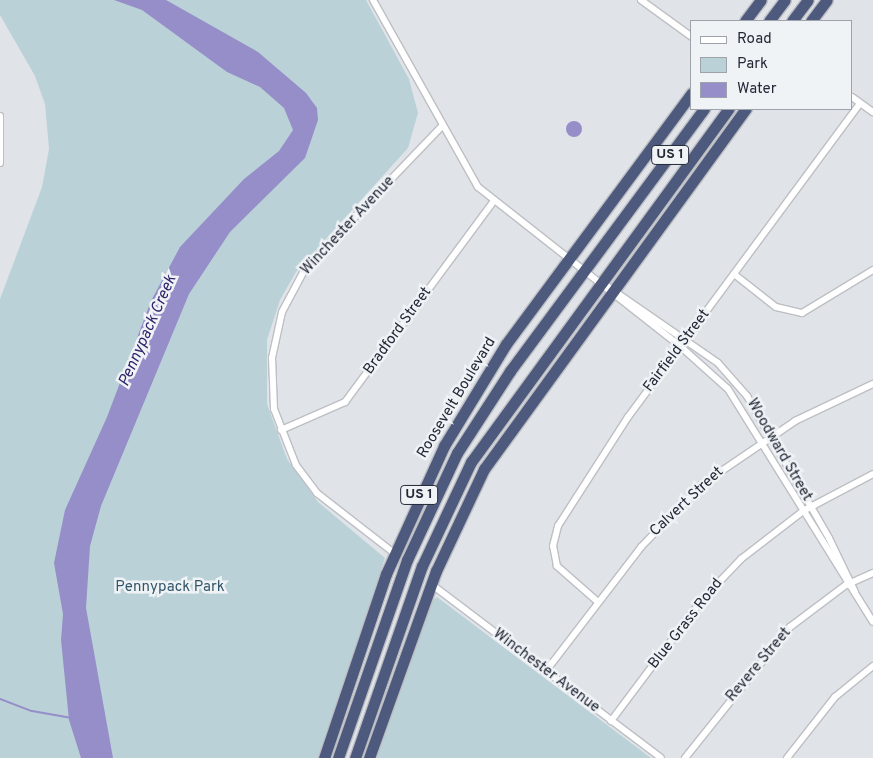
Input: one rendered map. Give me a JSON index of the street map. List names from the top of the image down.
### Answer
{
  "streets": {
    "highway": ["US 1", "Roosevelt Boulevard"],
    "street": [
      "Winchester Avenue",
      "Bradford Street",
      "Fairfield Street",
      "Woodward Street",
      "Calvert Street",
      "Blue Grass Road",
      "Revere Street"
    ]
  },
  "crossings": [
    ["US 1", "Winchester Avenue"],
    ["US 1", "Woodward Street"],
    ["Winchester Avenue", "Bradford Street"],
    ["Winchester Avenue", "Roosevelt Boulevard"],
    ["Winchester Avenue", "Woodward Street"],
    ["Winchester Avenue", "Calvert Street"],
    ["Winchester Avenue", "Blue Grass Road"],
    ["Bradford Street", "Woodward Street"],
    ["Fairfield Street", "Woodward Street"],
    ["Fairfield Street", "Calvert Street"],
    ["Roosevelt Boulevard", "Woodward Street"],
    ["Woodward Street", "Calvert Street"],
    ["Woodward Street", "Blue Grass Road"],
    ["Woodward Street", "Revere Street"]
  ],
  "water": ["Pennypack Creek"],
  "parks": ["Pennypack Park"],
  "legend": ["Road", "Park", "Water"]
}
